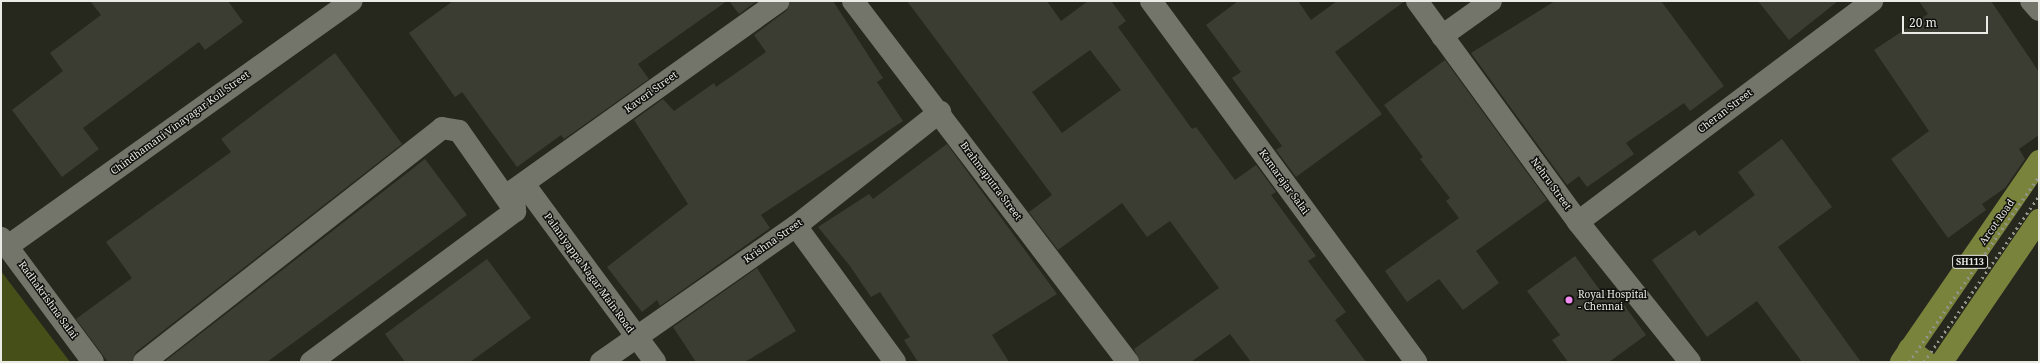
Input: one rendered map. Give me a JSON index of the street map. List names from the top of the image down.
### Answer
{
  "streets": {
    "main road": ["Arcot Road", "SH113"],
    "street": [
      "Kaveri Street",
      "Cheran Street",
      "Chindhamani Vinayagar Koil Street",
      "Brahmaputra Street",
      "Kamarajar Salai",
      "Nehru Street",
      "Krishna Street",
      "Palaniyappa Nagar Main Road",
      "Radhakrishna Salai"
    ]
  },
  "crossings": [
    ["Kaveri Street", "Palaniyappa Nagar Main Road"],
    ["Cheran Street", "Nehru Street"],
    ["Chindhamani Vinayagar Koil Street", "Radhakrishna Salai"],
    ["Brahmaputra Street", "Krishna Street"],
    ["Krishna Street", "Palaniyappa Nagar Main Road"]
  ],
  "places": ["Royal Hospital - Chennai"],
  "scale_bar": "20 m"
}
